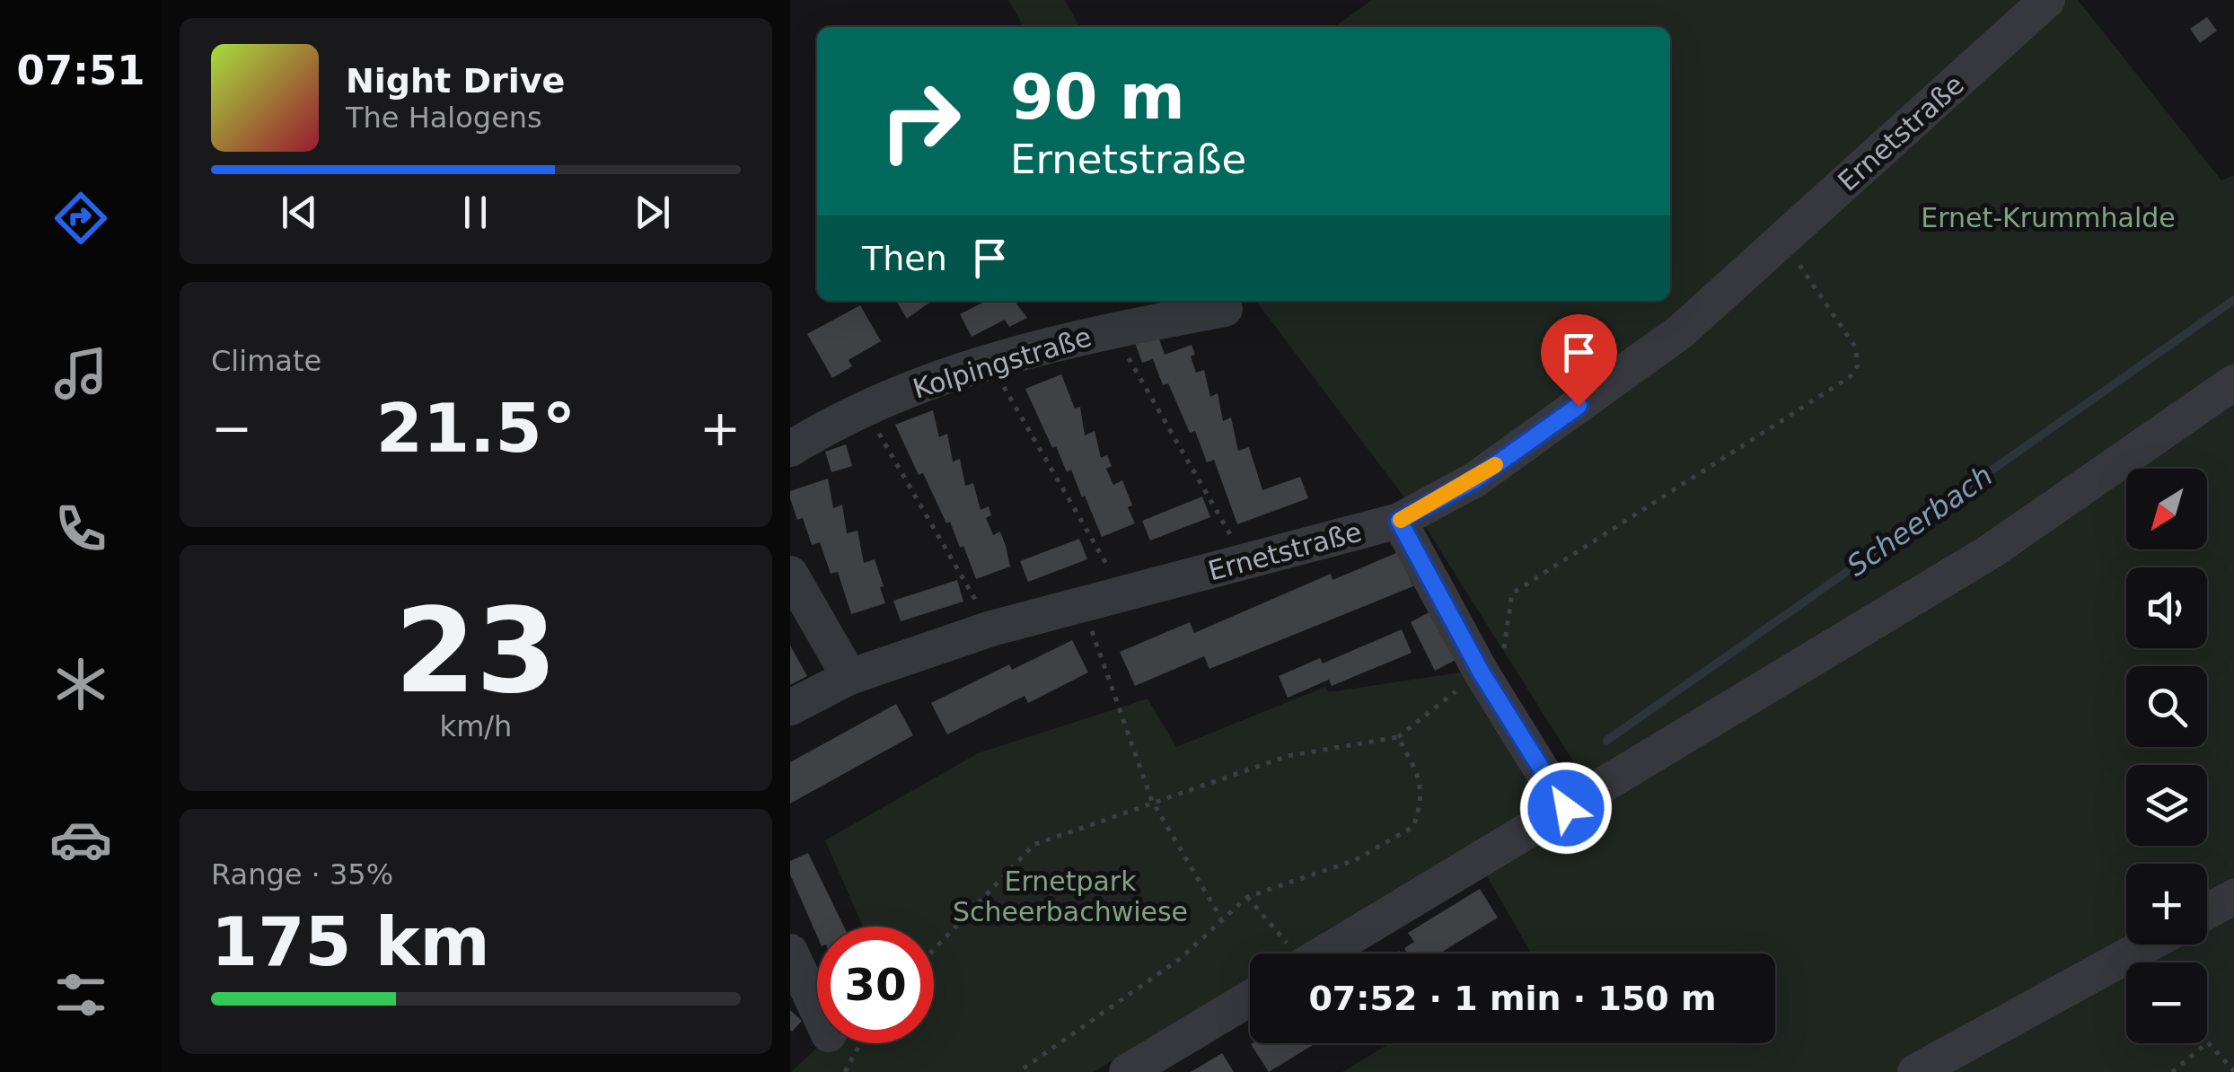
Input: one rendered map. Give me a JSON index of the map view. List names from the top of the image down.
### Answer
{
  "streets": {
    "street": ["Ernetstraße", "Kolpingstraße"]
  },
  "water": ["Scheerbach"],
  "parks": ["Ernet-Krummhalde", "Ernetpark Scheerbachwiese"],
  "north": "bottom left",
  "page": {
    "tabs": "07:51",
    "turn": ["90 m", "Ernetstraße"],
    "song": ["Night Drive", "The Halogens"],
    "then": "Then",
    "tile": [
      "Climate",
      ["23", "km/h"],
      ["Range · 35%", "175 km"]
    ],
    "heat": ["−", "21.5°", "+"],
    "map_buttons": ["+", "−"],
    "limit": "30",
    "trip": "07:52 · 1 min · 150 m"
  }
}
